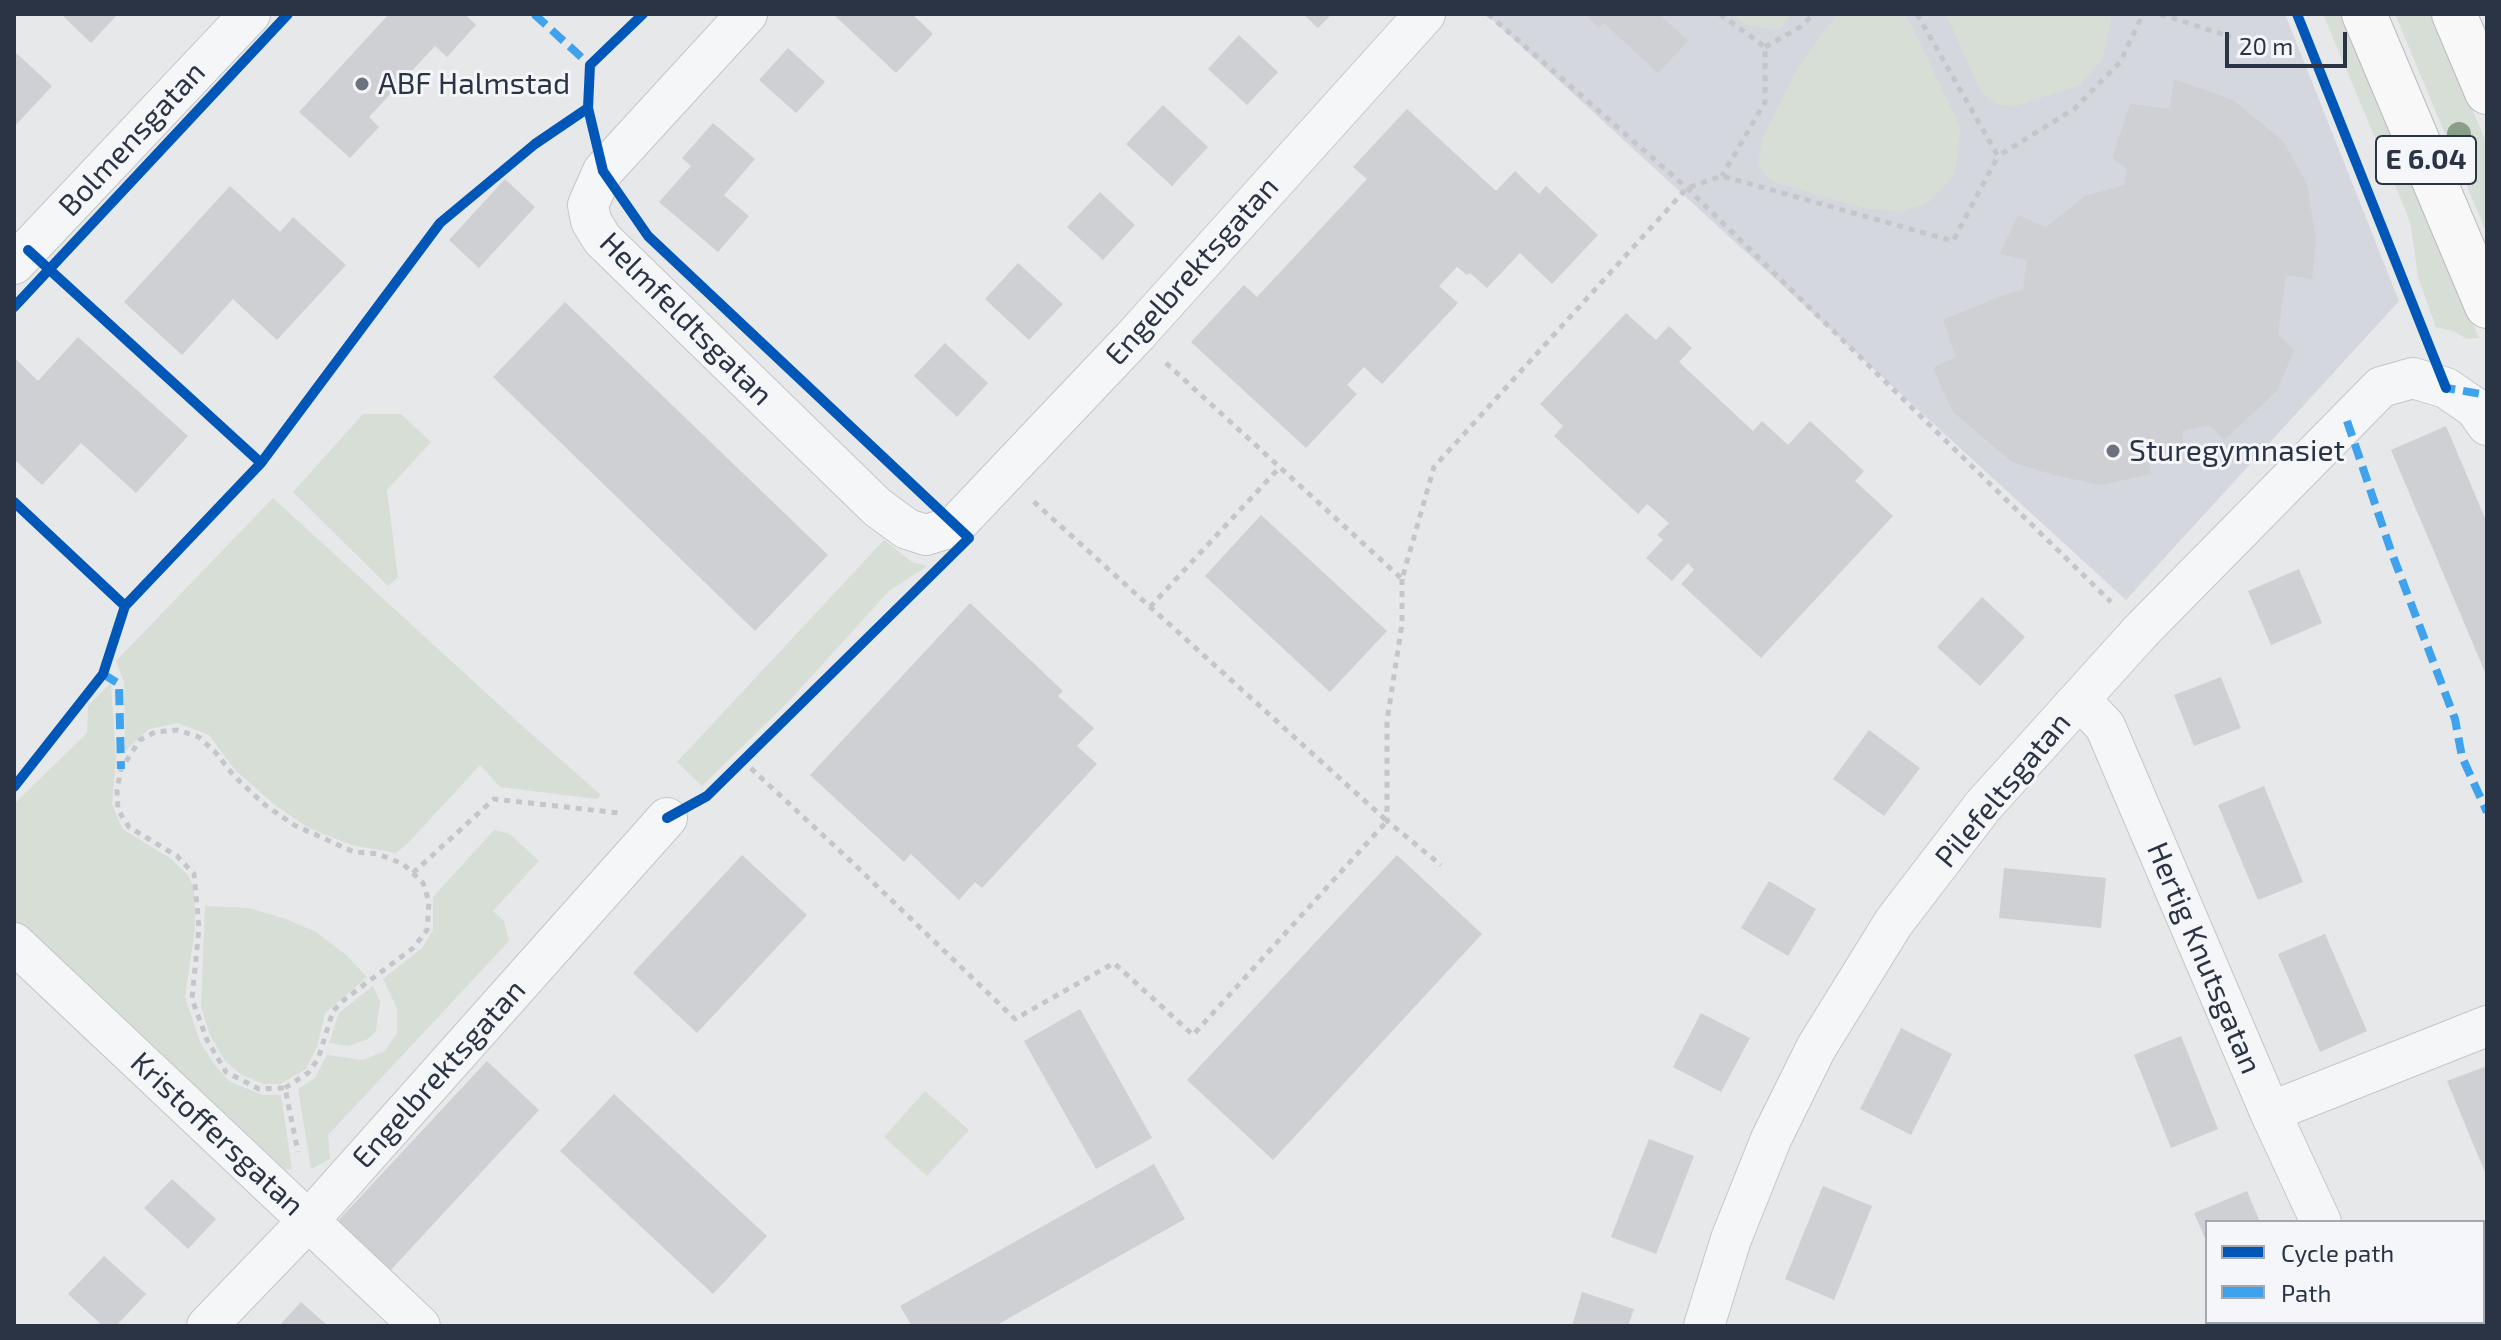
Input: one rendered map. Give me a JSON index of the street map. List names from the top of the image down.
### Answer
{
  "streets": {
    "highway": ["E 6.04"],
    "street": [
      "Bolmensgatan",
      "Engelbrektsgatan",
      "Helmfeldtsgatan",
      "Pilefeltsgatan",
      "Hertig Knutsgatan",
      "Kristoffersgatan"
    ]
  },
  "crossings": [
    ["Engelbrektsgatan", "Helmfeldtsgatan"],
    ["Engelbrektsgatan", "Kristoffersgatan"],
    ["Pilefeltsgatan", "Hertig Knutsgatan"]
  ],
  "places": ["ABF Halmstad", "Sturegymnasiet"],
  "legend": ["Cycle path", "Path"],
  "scale_bar": "20 m"
}
